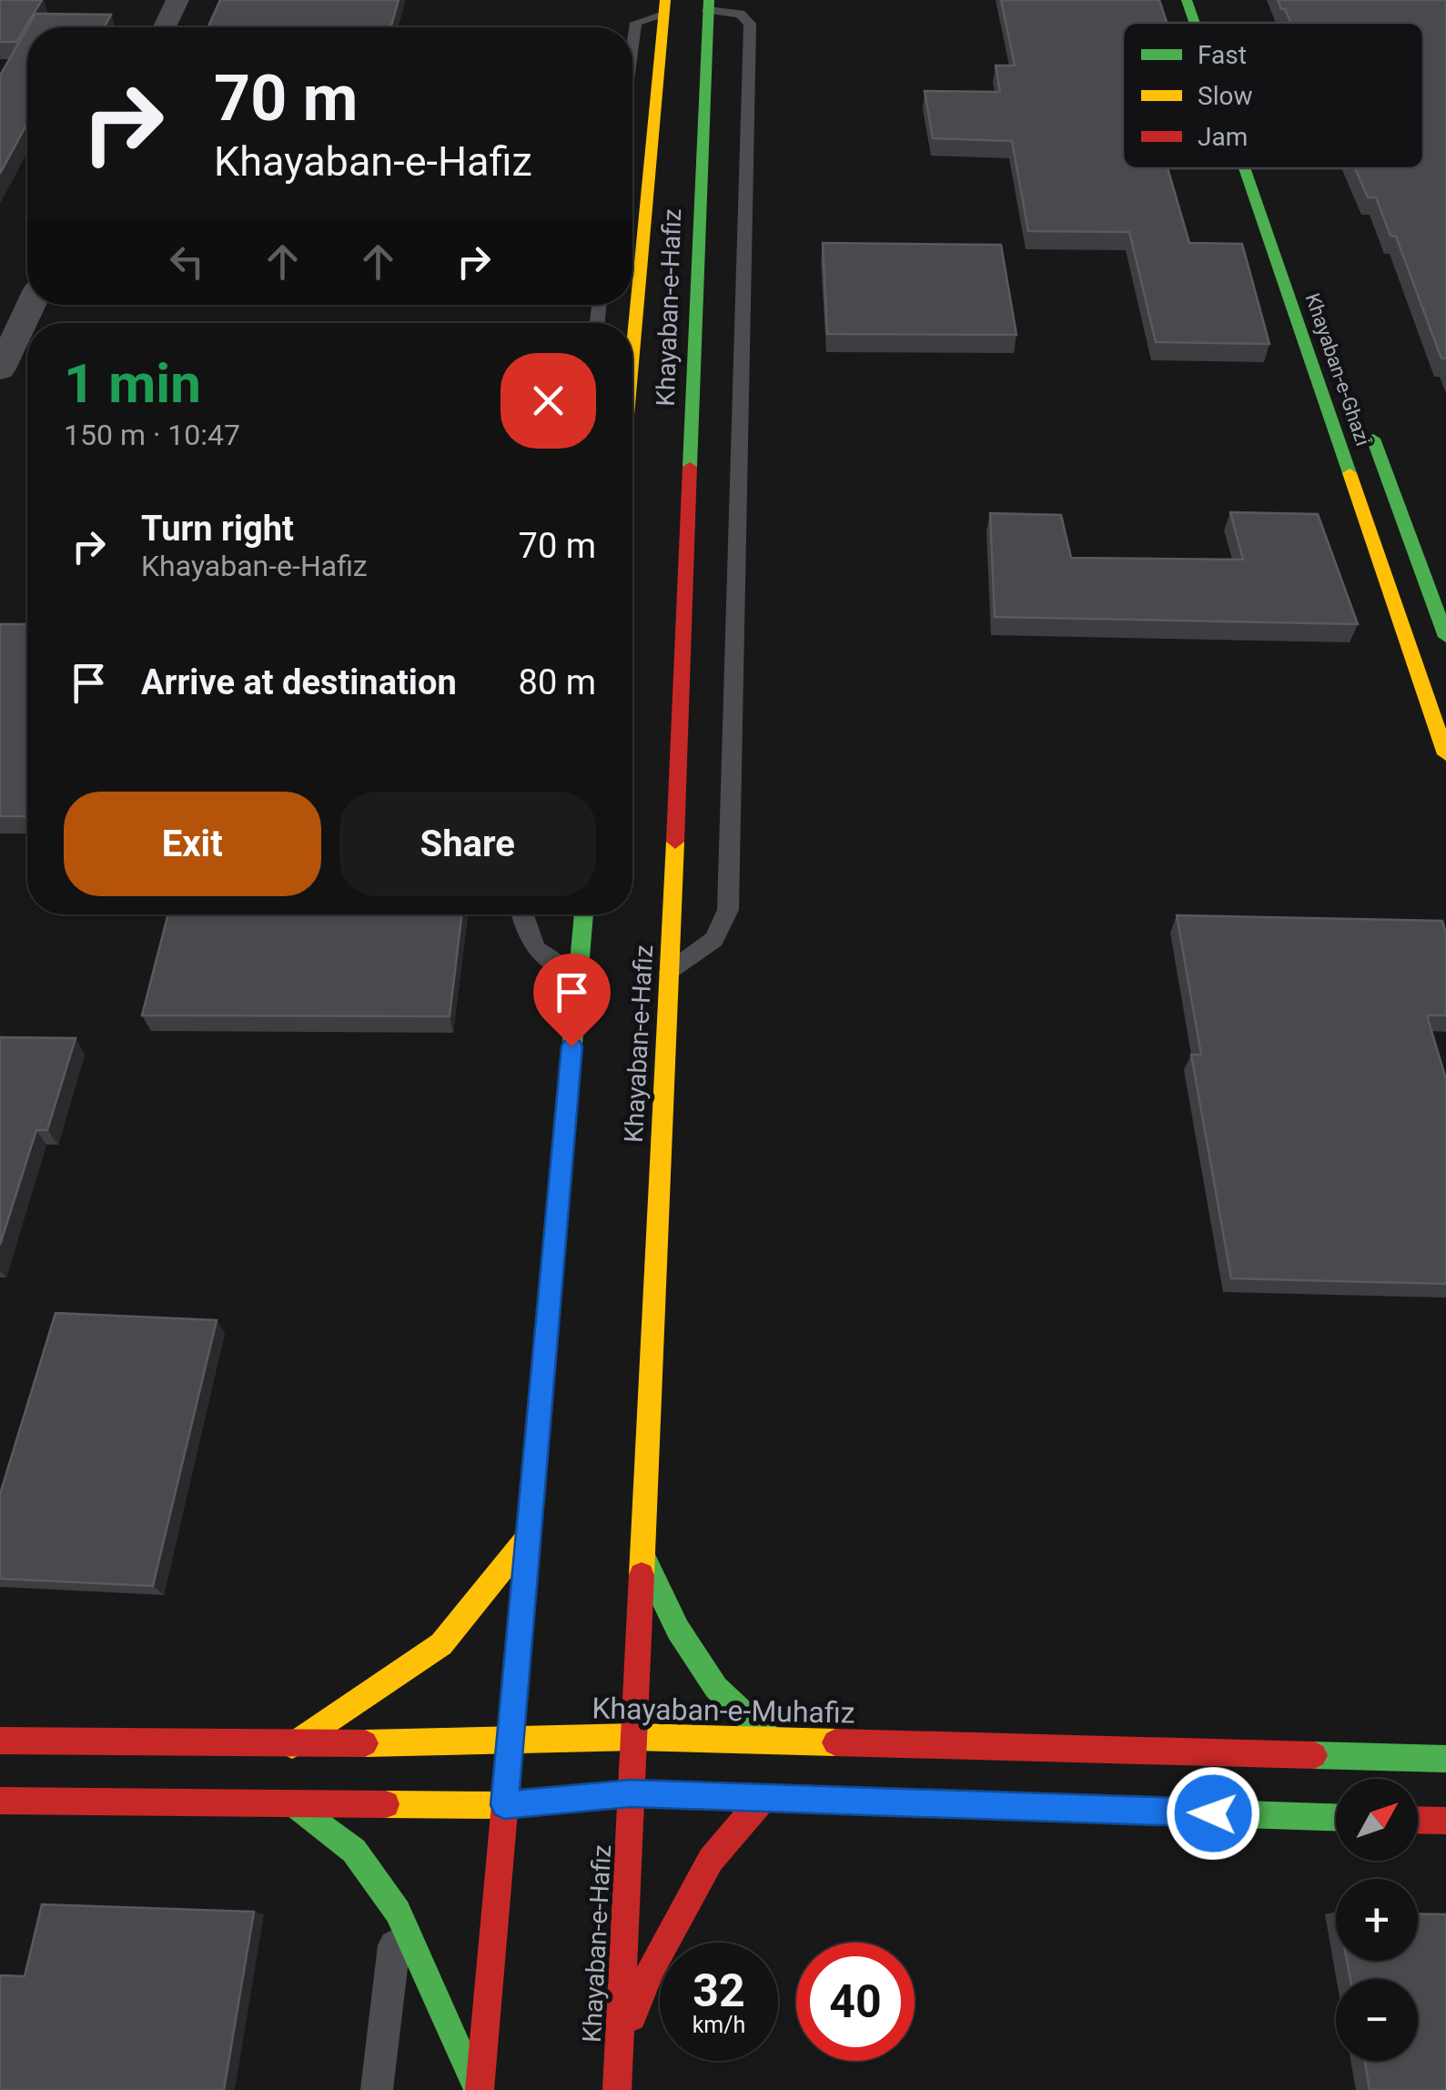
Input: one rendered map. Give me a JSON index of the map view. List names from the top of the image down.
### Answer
{
  "streets": {
    "main road": ["Khayaban-e-Hafiz", "Khayaban-e-Ghazi", "Khayaban-e-Muhafiz"]
  },
  "crossings": [
    ["Khayaban-e-Hafiz", "Khayaban-e-Muhafiz"]
  ],
  "legend": ["Fast", "Slow", "Jam"],
  "north": "top right",
  "page": {
    "turn": ["70 m", "Khayaban-e-Hafiz"],
    "heading": ["1 min", "150 m · 10:47"],
    "list": [
      {
        "name": "Turn right",
        "note": "Khayaban-e-Hafiz",
        "value": "70 m"
      },
      {
        "name": "Arrive at destination",
        "value": "80 m"
      }
    ],
    "buttons": ["Exit", "Share"],
    "map_buttons": ["+", "−"],
    "speed": "32 km/h",
    "limit": "40"
  }
}
